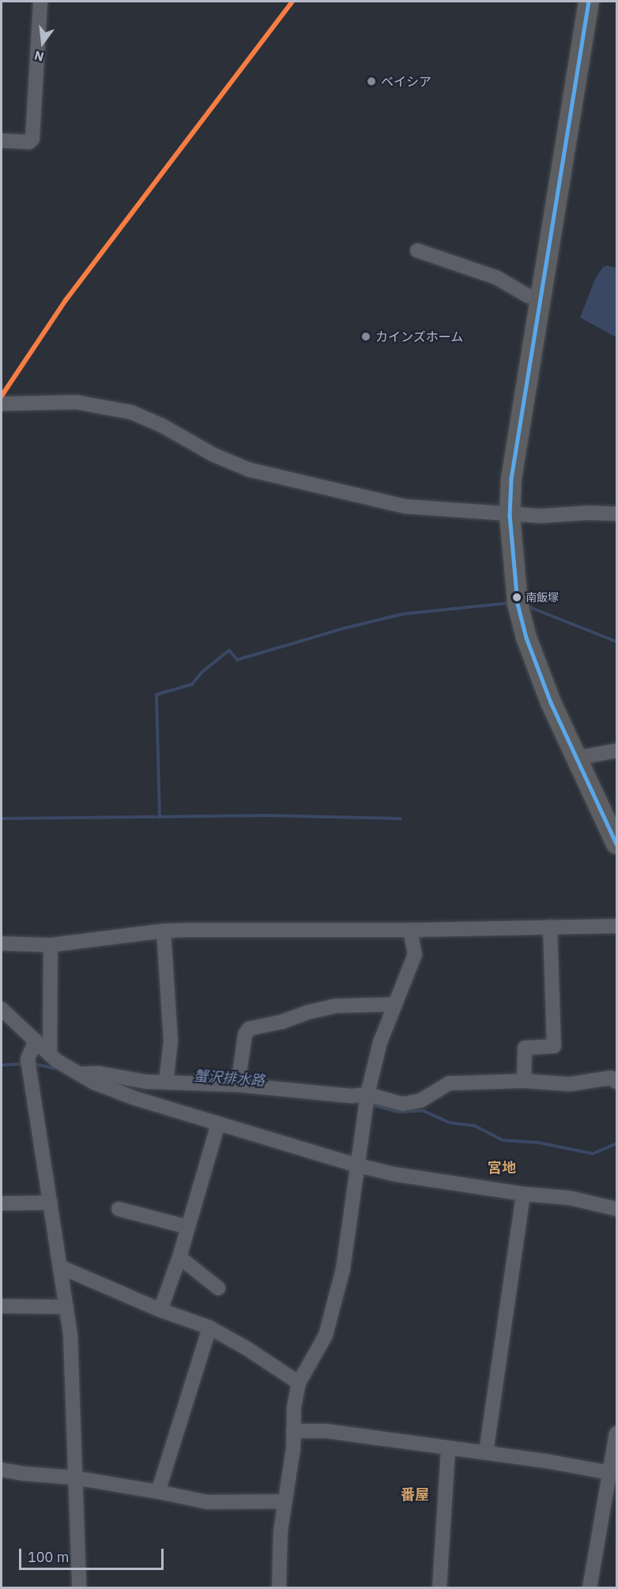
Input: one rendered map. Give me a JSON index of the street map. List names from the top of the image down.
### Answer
{
  "districts": ["宮地", "番屋"],
  "water": ["蟹沢排水路"],
  "places": ["ベイシア", "カインズホーム", "南飯塚"],
  "scale_bar": "100 m",
  "north": "bottom"
}
